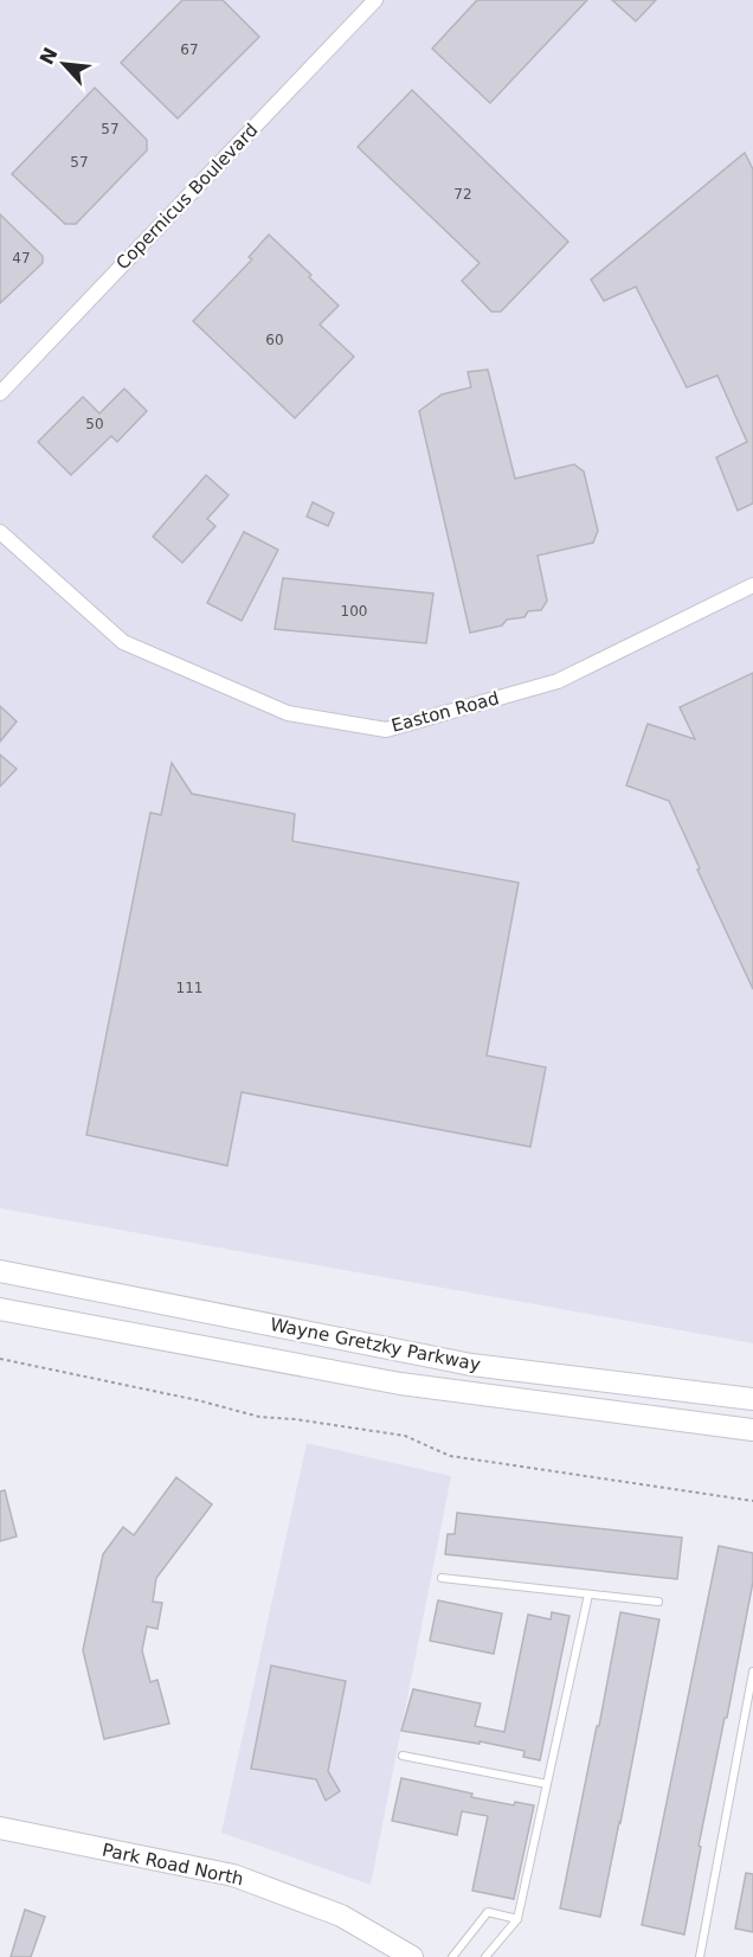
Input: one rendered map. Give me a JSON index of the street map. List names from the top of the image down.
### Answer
{
  "streets": {
    "main road": ["Wayne Gretzky Parkway", "Park Road North"],
    "street": ["Copernicus Boulevard", "Easton Road"]
  },
  "house_numbers": [
    "67",
    "57",
    "57",
    "72",
    "47",
    "60",
    "50",
    "100",
    "111"
  ],
  "north": "top left"
}
